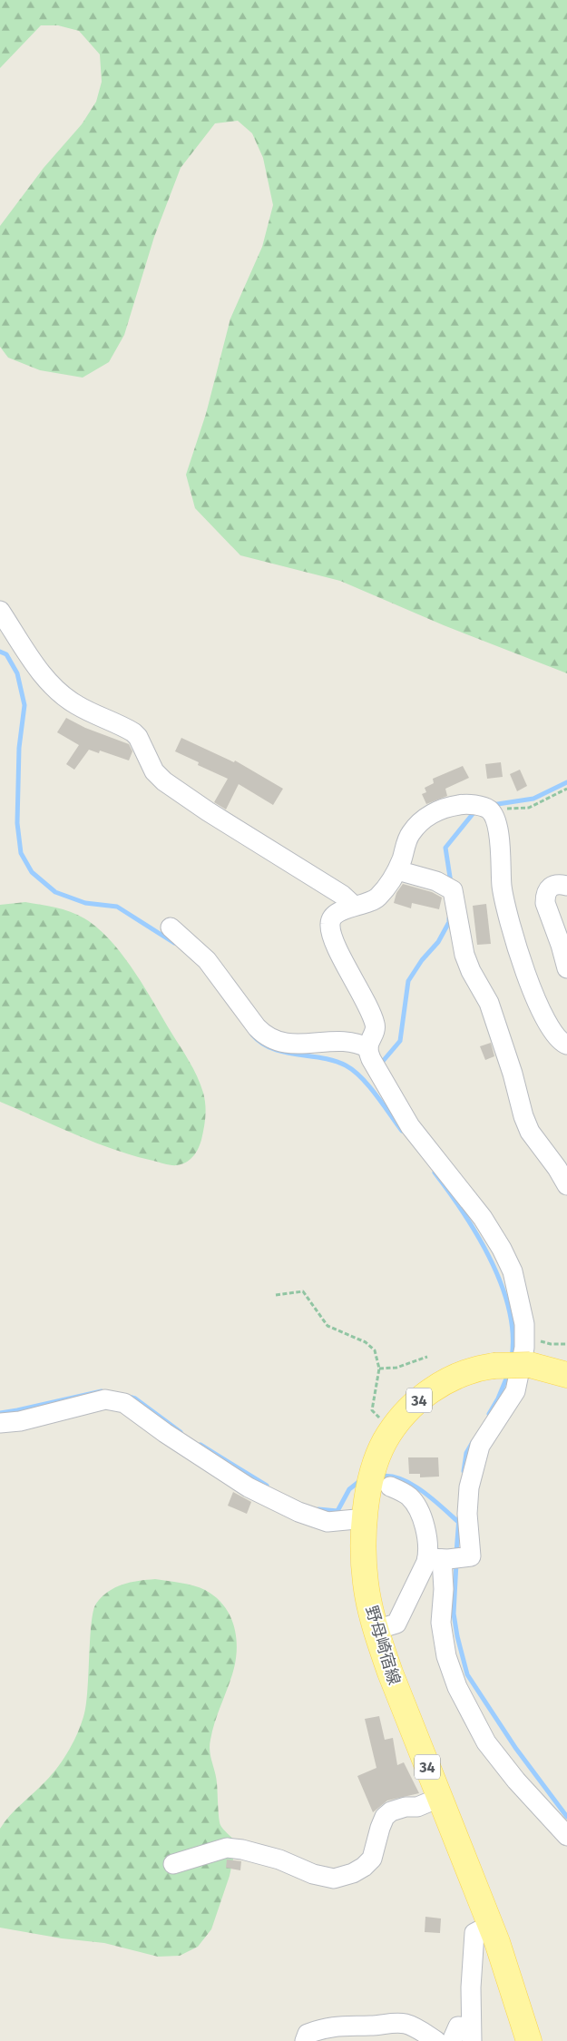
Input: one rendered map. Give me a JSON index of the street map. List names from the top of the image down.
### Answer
{
  "streets": {
    "main road": ["34", "野母崎宿線"]
  }
}
